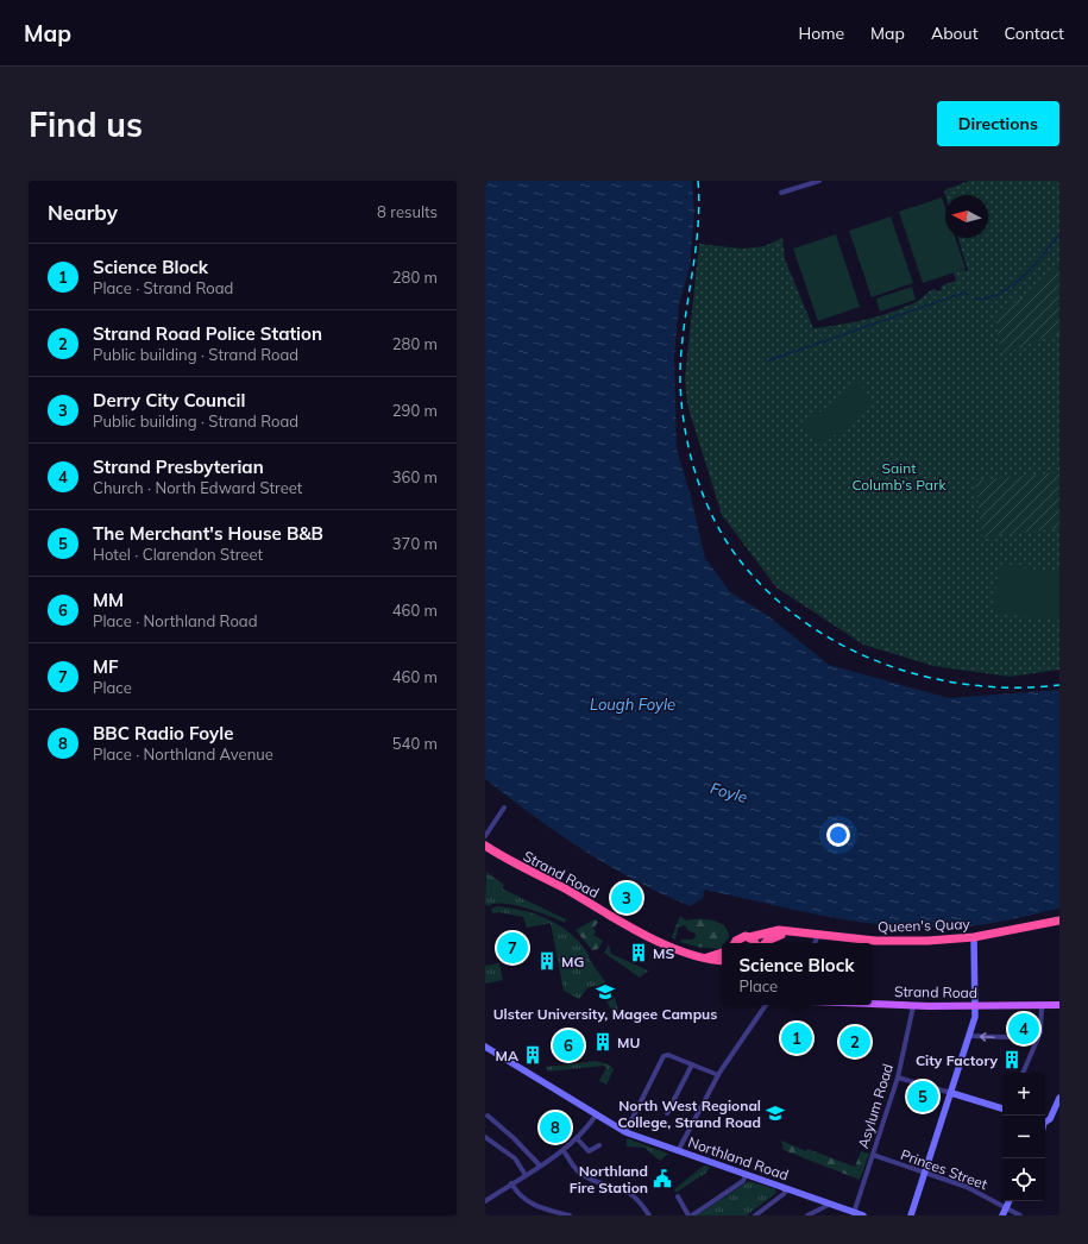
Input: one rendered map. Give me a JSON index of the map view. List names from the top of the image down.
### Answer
{
  "streets": {
    "highway": ["Strand Road", "Queen's Quay"],
    "main road": ["Northland Road"],
    "street": ["Asylum Road", "Princes Street"]
  },
  "crossings": [
    ["Strand Road", "Asylum Road"],
    ["Asylum Road", "Northland Road"],
    ["Asylum Road", "Princes Street"]
  ],
  "water": ["Lough Foyle", "Foyle"],
  "parks": ["Saint Columb's Park"],
  "places": {
    "building": [
      "MS",
      "MG",
      "MU",
      "MA",
      "City Factory"
    ],
    "school or university": ["Ulster University, Magee Campus", "North West Regional College, Strand Road"],
    "public building": ["Northland Fire Station"]
  },
  "north": "left",
  "page": {
    "header": "Map",
    "nav": [
      "Home",
      "Map",
      "About",
      "Contact"
    ],
    "buttons": "Directions",
    "title": "Find us",
    "heading": ["Nearby", "8 results"],
    "list": [
      {
        "mark": "1",
        "name": "Science Block",
        "note": "Place · Strand Road",
        "value": "280 m"
      },
      {
        "mark": "2",
        "name": "Strand Road Police Station",
        "note": "Public building · Strand Road",
        "value": "280 m"
      },
      {
        "mark": "3",
        "name": "Derry City Council",
        "note": "Public building · Strand Road",
        "value": "290 m"
      },
      {
        "mark": "4",
        "name": "Strand Presbyterian",
        "note": "Church · North Edward Street",
        "value": "360 m"
      },
      {
        "mark": "5",
        "name": "The Merchant's House B&B",
        "note": "Hotel · Clarendon Street",
        "value": "370 m"
      },
      {
        "mark": "6",
        "name": "MM",
        "note": "Place · Northland Road",
        "value": "460 m"
      },
      {
        "mark": "7",
        "name": "MF",
        "note": "Place",
        "value": "460 m"
      },
      {
        "mark": "8",
        "name": "BBC Radio Foyle",
        "note": "Place · Northland Avenue",
        "value": "540 m"
      }
    ],
    "pins": [
      "3",
      "7",
      "4",
      "1",
      "2",
      "6",
      "5",
      "8"
    ],
    "popup": ["Science Block", "Place"],
    "map_buttons": ["+", "−"]
  }
}
